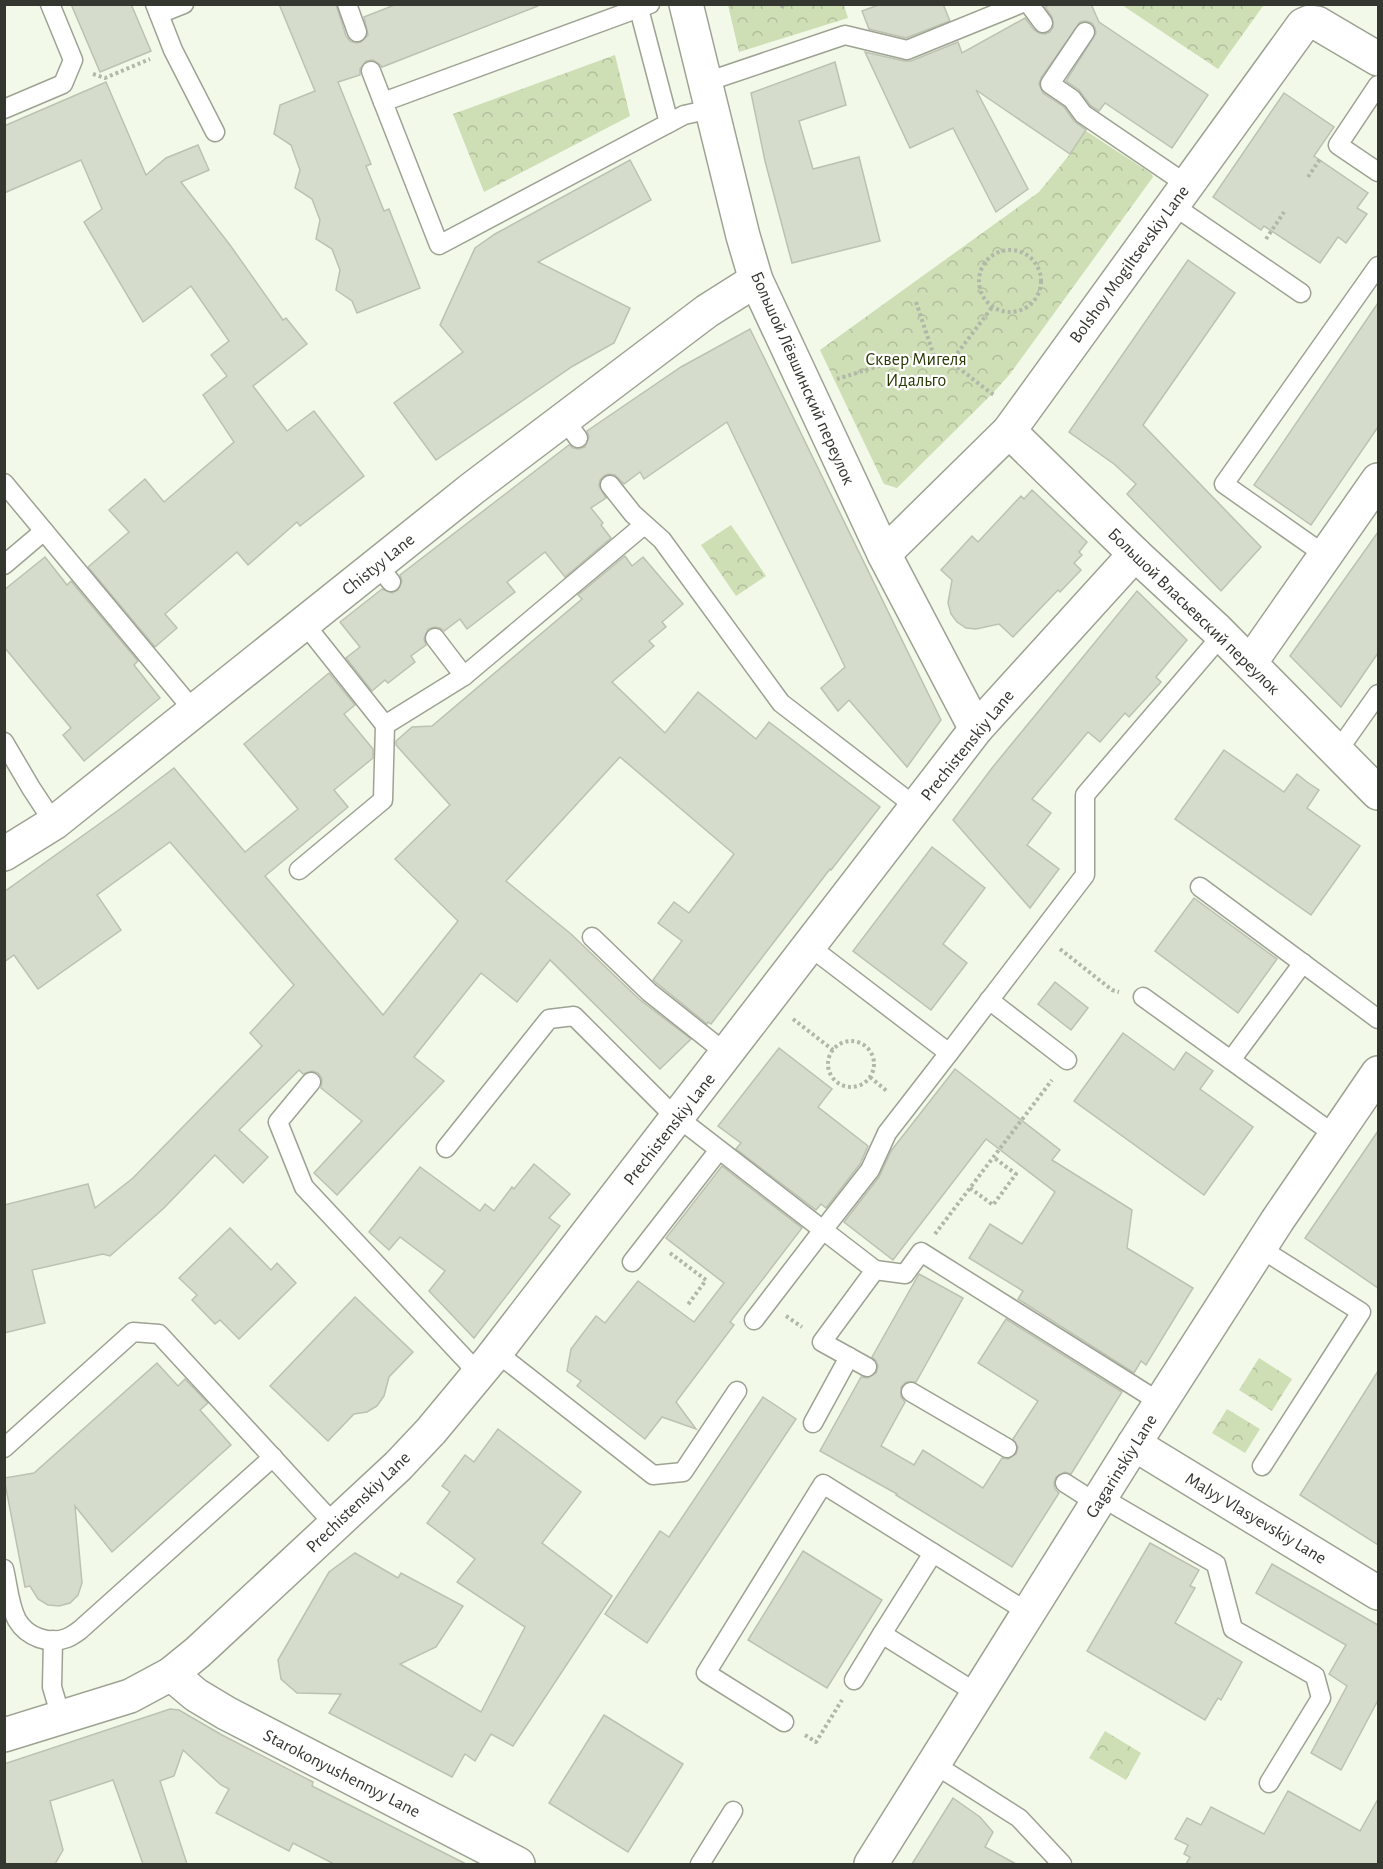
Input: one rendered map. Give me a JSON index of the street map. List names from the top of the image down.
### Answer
{
  "streets": {
    "street": [
      "Bolshoy Mogiltsevskiy Lane",
      "Большой Лёвшинский переулок",
      "Chistyy Lane",
      "Большой Власьевский переулок",
      "Prechistenskiy Lane",
      "Gagarinskiy Lane",
      "Malyy Vlasyevskiy Lane",
      "Starokonyushennyy Lane"
    ]
  },
  "crossings": [
    ["Bolshoy Mogiltsevskiy Lane", "Большой Лёвшинский переулок"],
    ["Bolshoy Mogiltsevskiy Lane", "Большой Власьевский переулок"],
    ["Большой Лёвшинский переулок", "Chistyy Lane"],
    ["Большой Лёвшинский переулок", "Prechistenskiy Lane"],
    ["Большой Власьевский переулок", "Prechistenskiy Lane"],
    ["Prechistenskiy Lane", "Starokonyushennyy Lane"],
    ["Gagarinskiy Lane", "Malyy Vlasyevskiy Lane"]
  ],
  "parks": ["Сквер Мигеля Идальго"]
}
